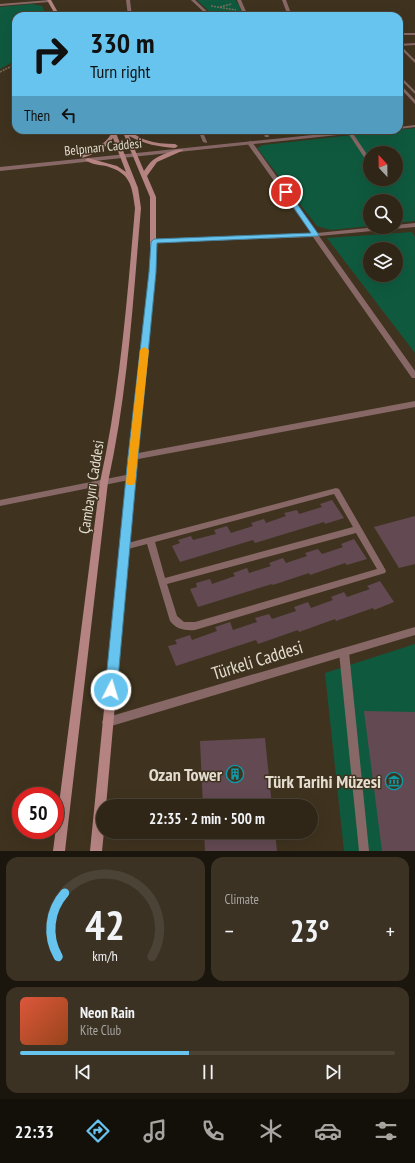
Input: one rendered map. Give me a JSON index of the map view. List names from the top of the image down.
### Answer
{
  "streets": {
    "main road": ["Çambayırı Caddesi"],
    "street": ["Belpınarı Caddesi", "Türkeli Caddesi"]
  },
  "crossings": [
    ["Belpınarı Caddesi", "Çambayırı Caddesi"]
  ],
  "places": {
    "building": ["Ozan Tower"],
    "museum": ["Türk Tarihi Müzesi"]
  },
  "north": "top",
  "page": {
    "turn": ["330 m", "Turn right"],
    "then": "Then",
    "limit": "50",
    "trip": "22:35 · 2 min · 500 m",
    "tile": "Climate",
    "heat": ["−", "23°", "+"],
    "song": ["Neon Rain", "Kite Club"],
    "tabs": "22:33",
    "gauge": ["42", "km/h"]
  }
}
